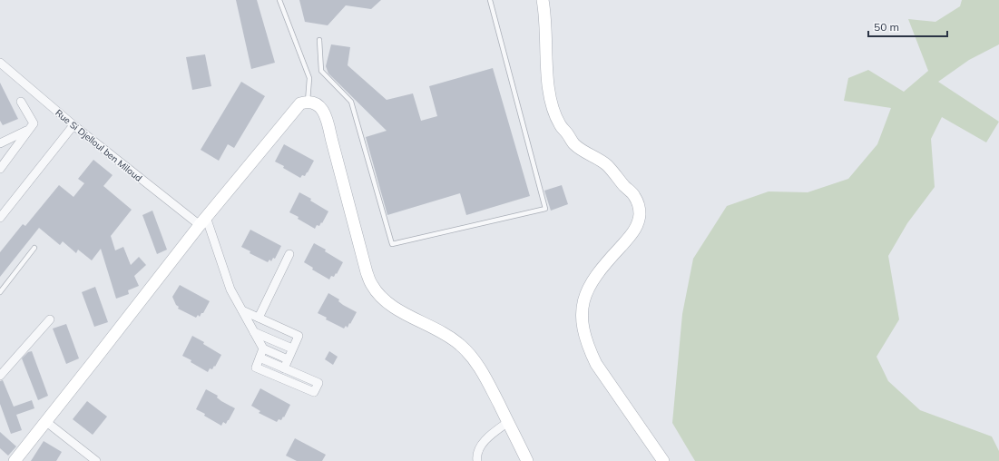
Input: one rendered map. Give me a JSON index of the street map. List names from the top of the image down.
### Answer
{
  "streets": {
    "street": ["Rue Si Djelloul ben Miloud"]
  },
  "scale_bar": "50 m"
}
